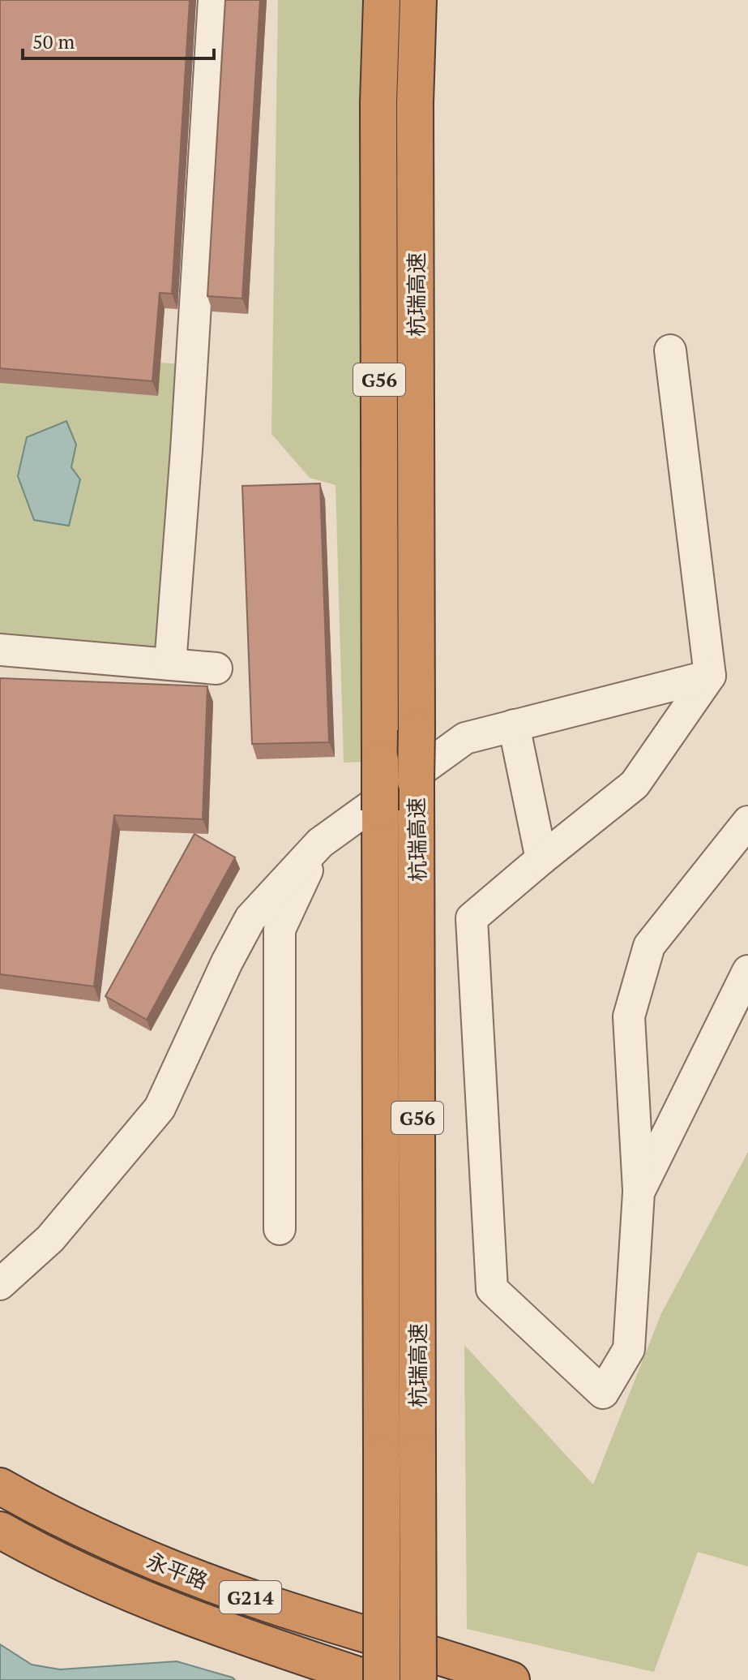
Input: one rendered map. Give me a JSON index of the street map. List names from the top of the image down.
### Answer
{
  "streets": {
    "highway": [
      "杭瑞高速",
      "G56",
      "永平路",
      "G214"
    ]
  },
  "crossings": [
    ["杭瑞高速", "永平路"]
  ],
  "scale_bar": "50 m"
}
